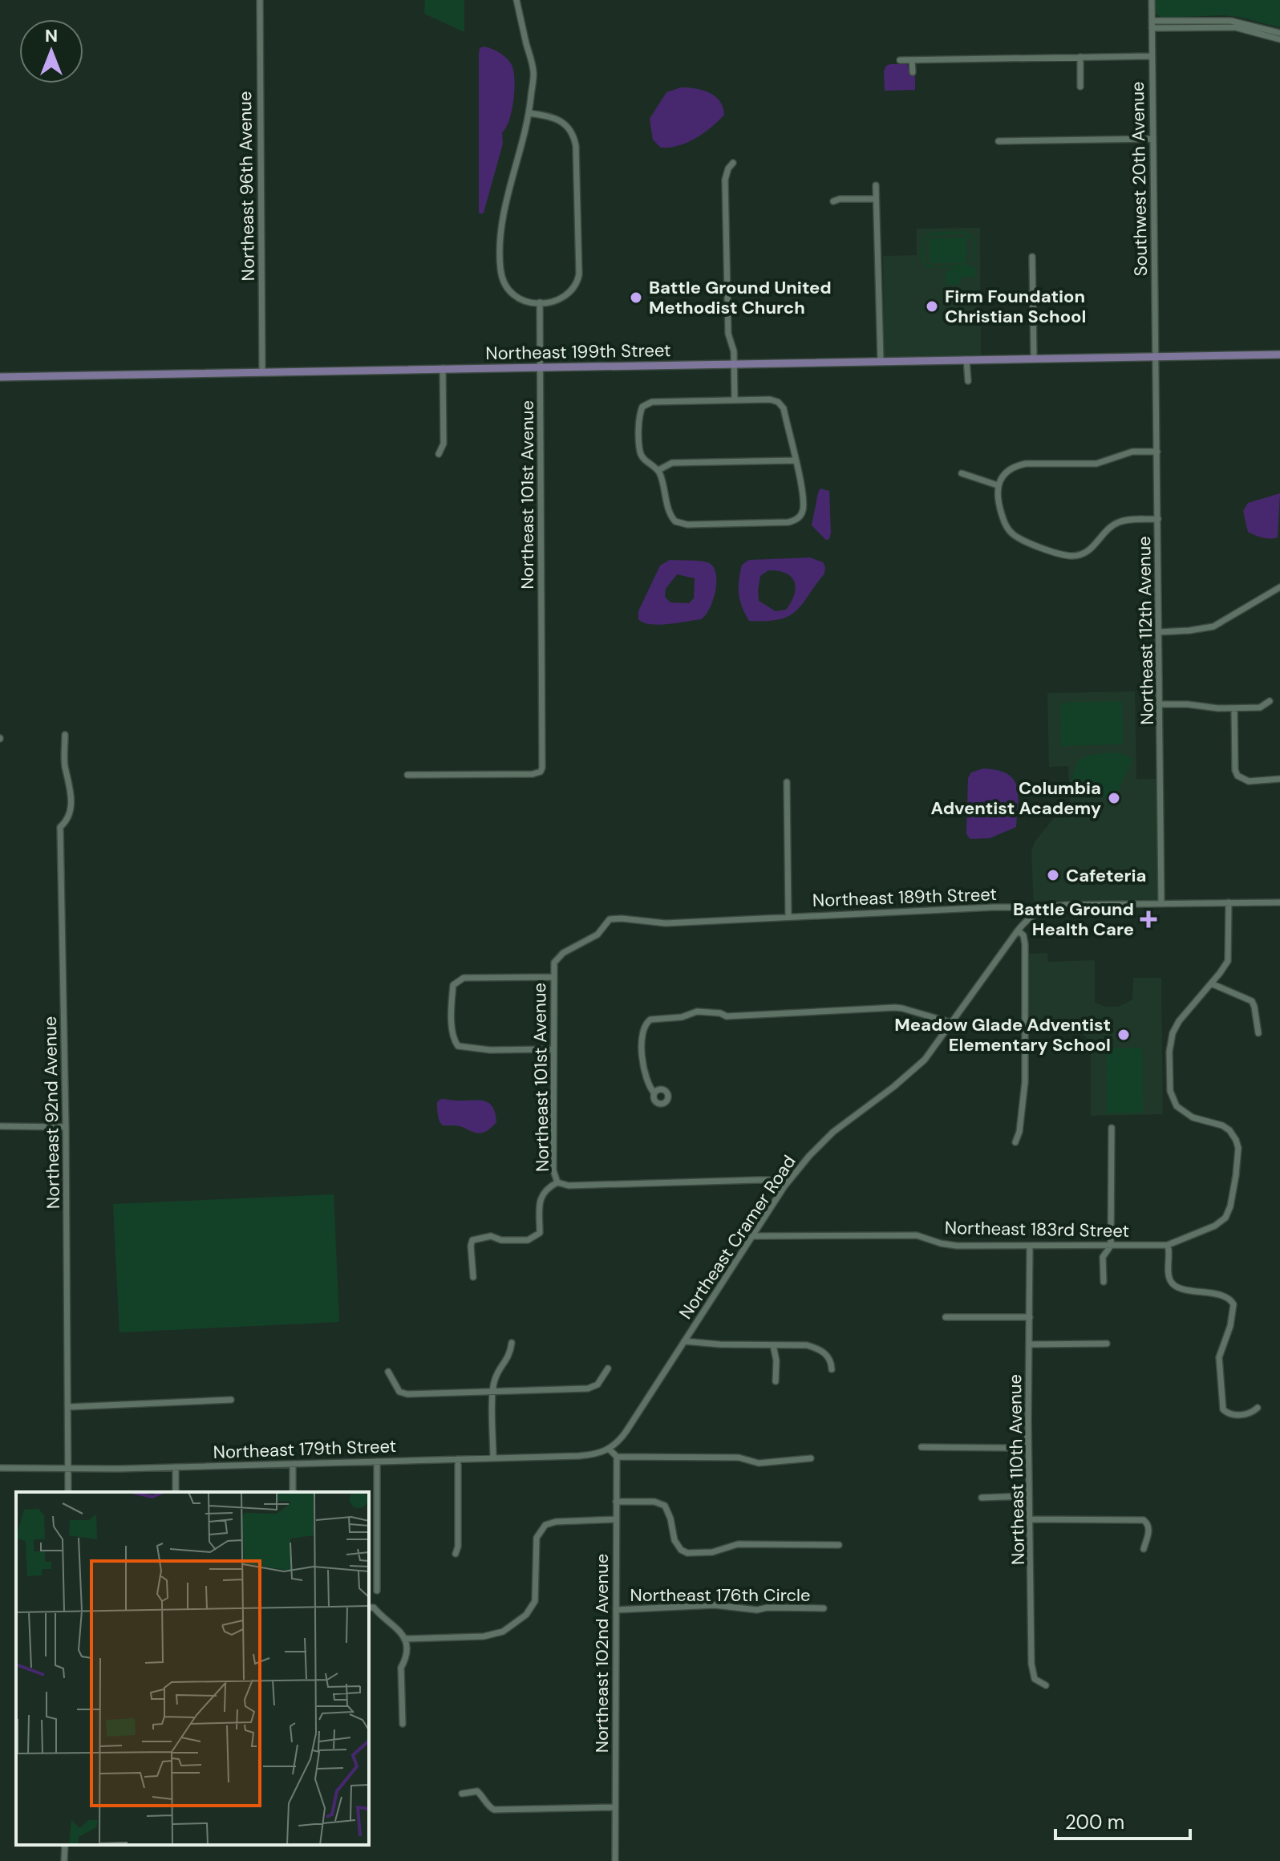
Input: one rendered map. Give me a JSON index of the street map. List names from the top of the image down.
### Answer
{
  "streets": {
    "main road": ["Northeast 199th Street"],
    "street": [
      "Southwest 20th Avenue",
      "Northeast 96th Avenue",
      "Northeast 101st Avenue",
      "Northeast 112th Avenue",
      "Northeast 189th Street",
      "Northeast 92nd Avenue",
      "Northeast 183rd Street",
      "Northeast Cramer Road",
      "Northeast 179th Street",
      "Northeast 110th Avenue",
      "Northeast 176th Circle",
      "Northeast 102nd Avenue"
    ]
  },
  "crossings": [
    ["Southwest 20th Avenue", "Northeast 199th Street"],
    ["Southwest 20th Avenue", "Northeast 112th Avenue"],
    ["Northeast 96th Avenue", "Northeast 199th Street"],
    ["Northeast 199th Street", "Northeast 101st Avenue"],
    ["Northeast 199th Street", "Northeast 112th Avenue"],
    ["Northeast 101st Avenue", "Northeast 189th Street"],
    ["Northeast 112th Avenue", "Northeast 189th Street"],
    ["Northeast 189th Street", "Northeast Cramer Road"],
    ["Northeast 92nd Avenue", "Northeast 179th Street"],
    ["Northeast 183rd Street", "Northeast Cramer Road"],
    ["Northeast 183rd Street", "Northeast 110th Avenue"],
    ["Northeast Cramer Road", "Northeast 179th Street"],
    ["Northeast 176th Circle", "Northeast 102nd Avenue"]
  ],
  "places": {
    "other": [
      "Battle Ground United Methodist Church",
      "Firm Foundation Christian School",
      "Columbia Adventist Academy",
      "Cafeteria",
      "Meadow Glade Adventist Elementary School"
    ],
    "health": ["Battle Ground Health Care"]
  },
  "scale_bar": "200 m",
  "north": "top"
}
